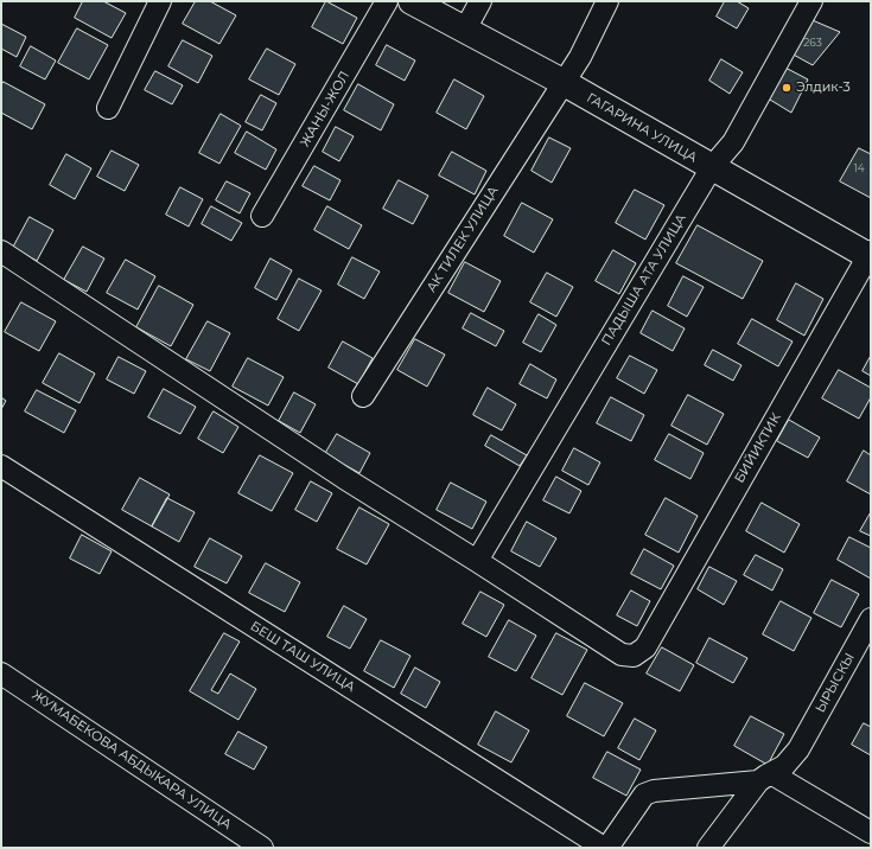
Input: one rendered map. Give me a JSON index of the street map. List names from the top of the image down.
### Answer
{
  "streets": {
    "main road": ["ГАГАРИНА УЛИЦА"],
    "street": [
      "ЖАНЫ-ЖОЛ",
      "АК ТИЛЕК УЛИЦА",
      "ПАДЫША АТА УЛИЦА",
      "БИЙИКТИК",
      "БЕШ ТАШ УЛИЦА",
      "ЫРЫСКЫ",
      "ЖУМАБЕКОВА АБДЫКАРА УЛИЦА"
    ]
  },
  "crossings": [
    ["ГАГАРИНА УЛИЦА", "АК ТИЛЕК УЛИЦА"],
    ["ГАГАРИНА УЛИЦА", "ПАДЫША АТА УЛИЦА"],
    ["ГАГАРИНА УЛИЦА", "БИЙИКТИК"],
    ["ПАДЫША АТА УЛИЦА", "БИЙИКТИК"]
  ],
  "places": ["Элдик-3"],
  "house_numbers": ["263", "14"]
}
